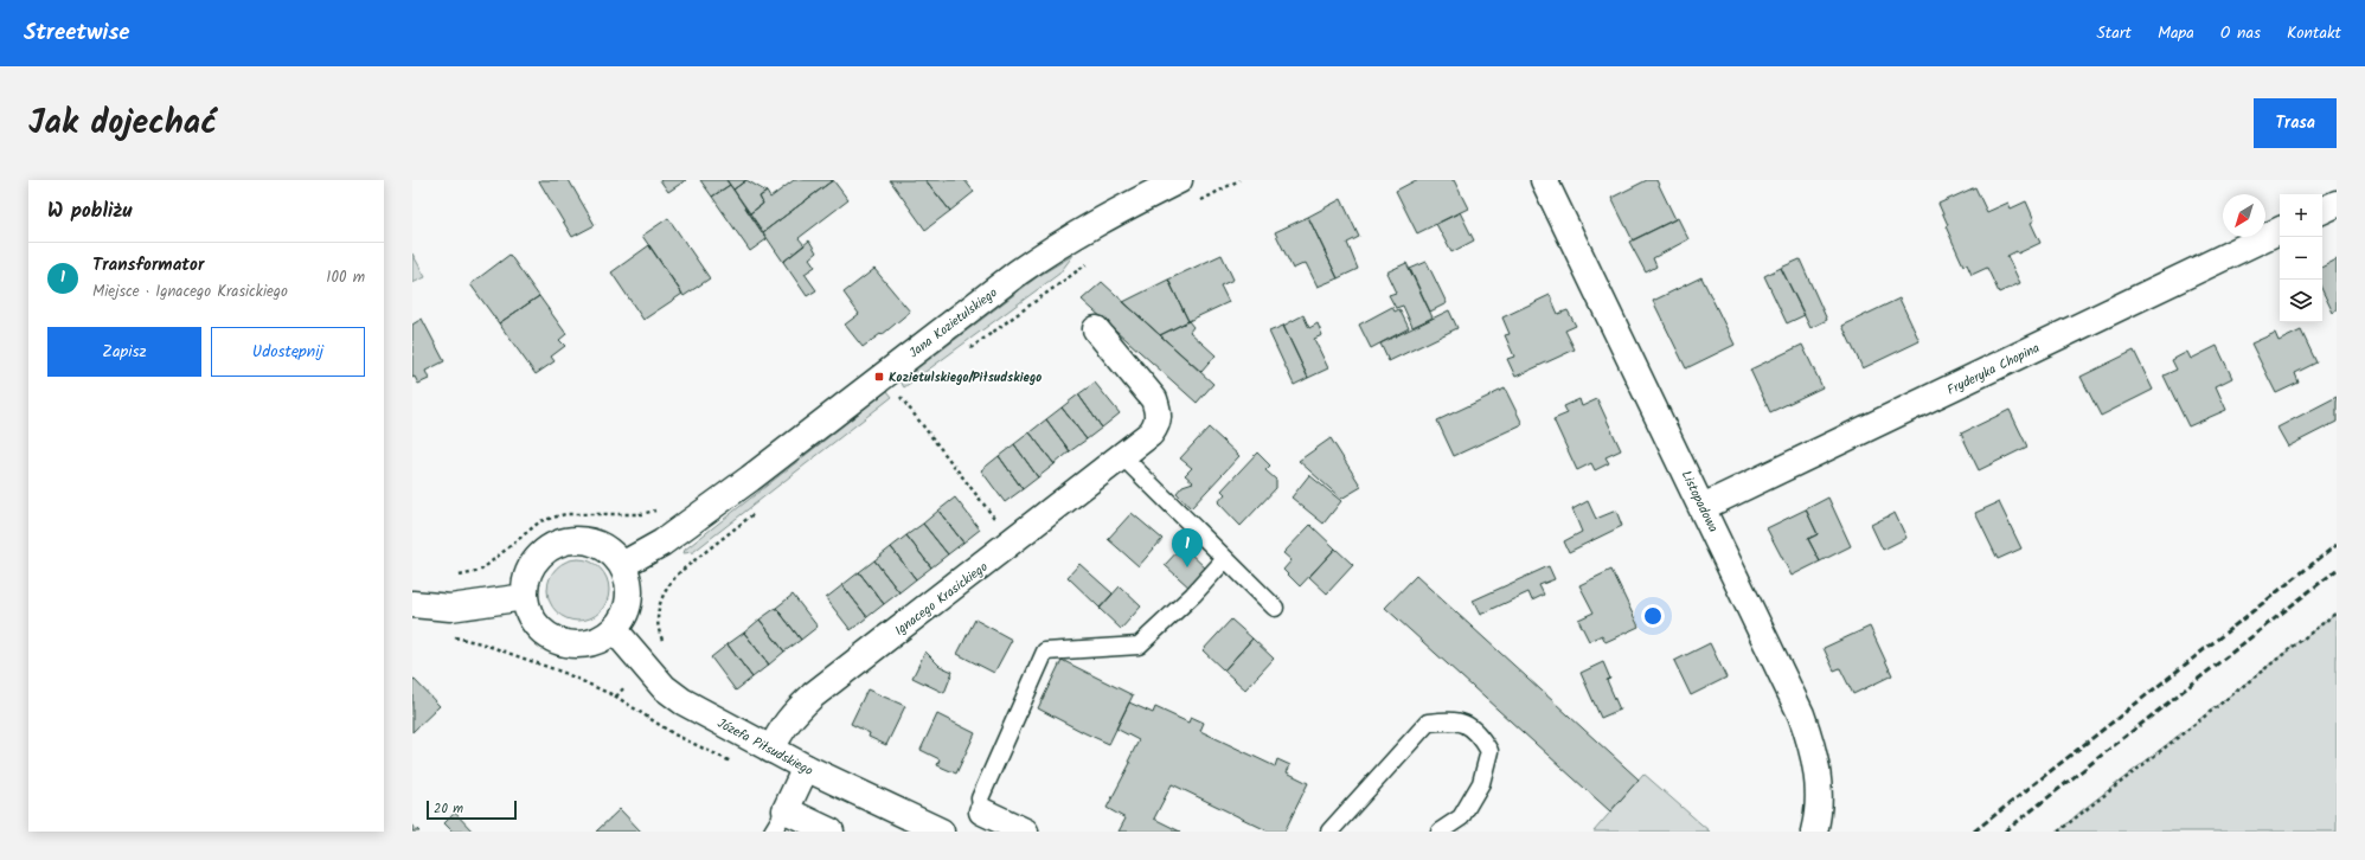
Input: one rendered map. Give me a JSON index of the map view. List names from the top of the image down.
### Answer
{
  "streets": {
    "street": [
      "Jana Kozietulskiego",
      "Fryderyka Chopina",
      "Listopadowa",
      "Ignacego Krasickiego",
      "Józefa Piłsudskiego"
    ]
  },
  "crossings": [
    ["Jana Kozietulskiego", "Józefa Piłsudskiego"],
    ["Fryderyka Chopina", "Listopadowa"],
    ["Ignacego Krasickiego", "Józefa Piłsudskiego"]
  ],
  "places": {
    "transit": ["Kozietulskiego/Piłsudskiego"]
  },
  "scale_bar": "20 m",
  "north": "bottom left",
  "page": {
    "header": "Streetwise",
    "nav": [
      "Start",
      "Mapa",
      "O nas",
      "Kontakt"
    ],
    "title": "Jak dojechać",
    "buttons": [
      "Trasa",
      ["Zapisz", "Udostępnij"]
    ],
    "heading": "W pobliżu",
    "map_buttons": ["+", "−"],
    "list": [
      {
        "mark": "1",
        "name": "Transformator",
        "note": "Miejsce · Ignacego Krasickiego",
        "value": "100 m"
      }
    ],
    "pins": "1",
    "scale": "20 m"
  }
}
